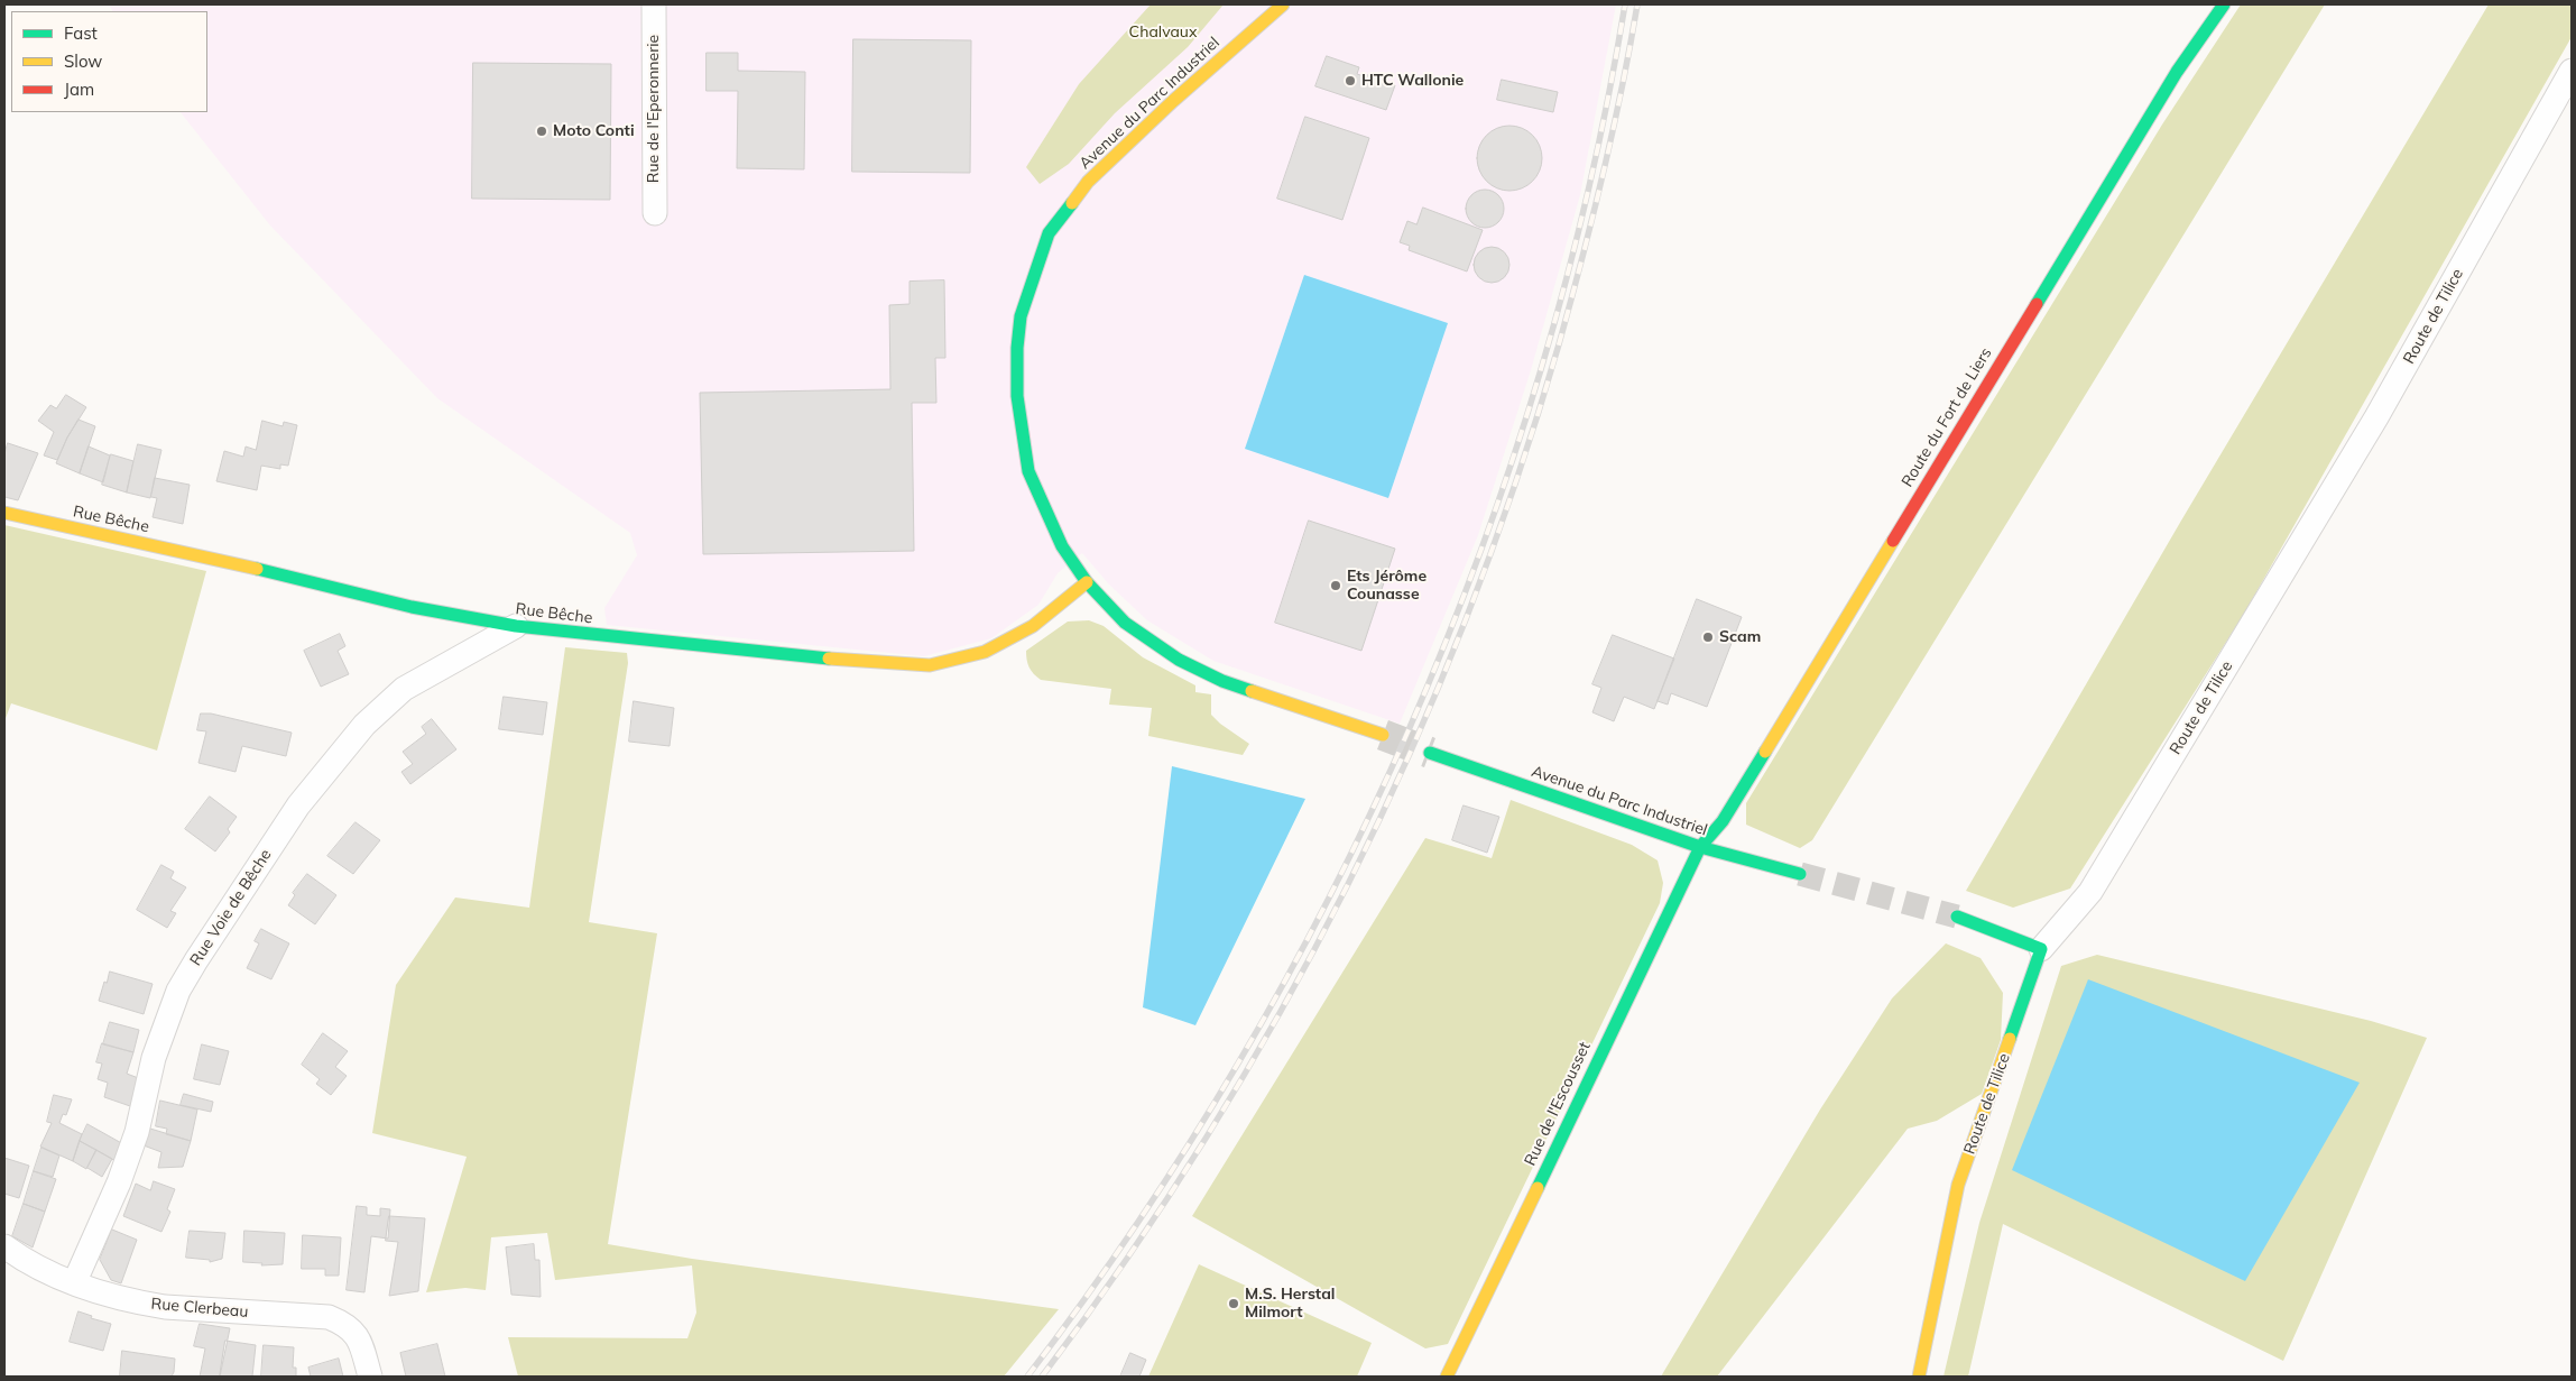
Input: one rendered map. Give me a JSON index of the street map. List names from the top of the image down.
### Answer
{
  "streets": {
    "street": [
      "Avenue du Parc Industriel",
      "Rue de l'Eperonnerie",
      "Route de Tilice",
      "Route du Fort de Liers",
      "Rue Bêche",
      "Rue Voie de Bêche",
      "Rue de l'Escousset",
      "Rue Clerbeau"
    ]
  },
  "crossings": [
    ["Avenue du Parc Industriel", "Route du Fort de Liers"],
    ["Avenue du Parc Industriel", "Rue Bêche"],
    ["Avenue du Parc Industriel", "Rue de l'Escousset"],
    ["Route du Fort de Liers", "Rue de l'Escousset"],
    ["Rue Bêche", "Rue Voie de Bêche"],
    ["Rue Voie de Bêche", "Rue Clerbeau"]
  ],
  "parks": ["Chalvaux"],
  "places": [
    "HTC Wallonie",
    "Moto Conti",
    "Ets Jérôme Counasse",
    "Scam",
    "M.S. Herstal Milmort"
  ],
  "legend": ["Fast", "Slow", "Jam"]
}
